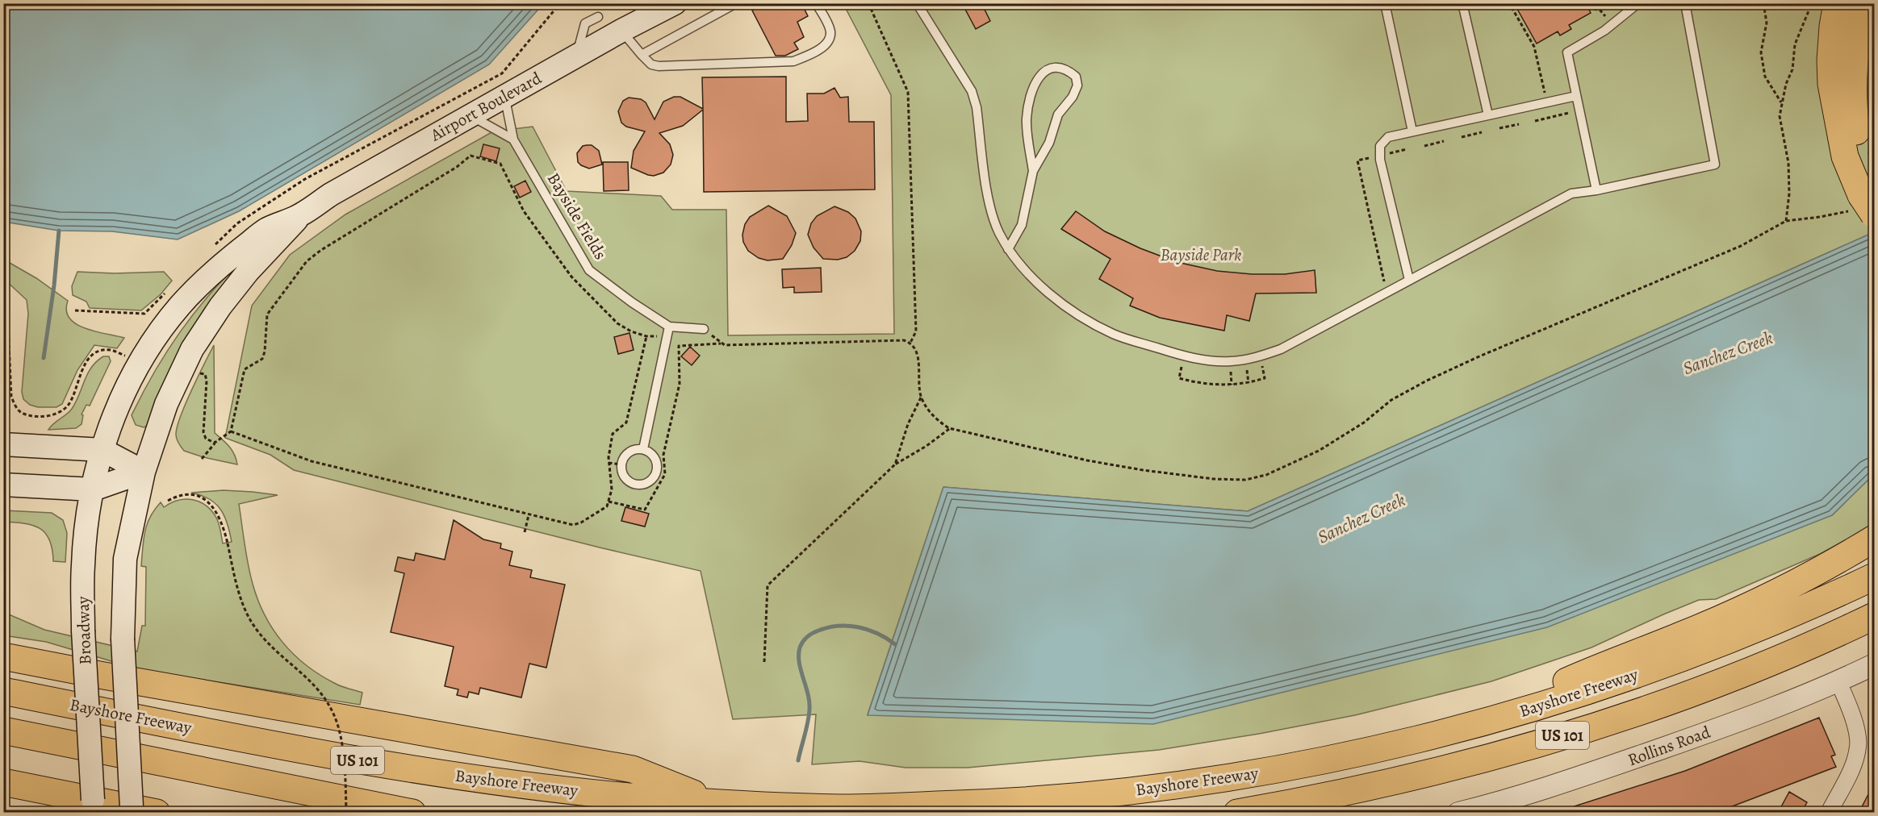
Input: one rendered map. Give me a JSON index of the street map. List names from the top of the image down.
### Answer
{
  "streets": {
    "highway": ["Bayshore Freeway", "US 101"],
    "main road": ["Airport Boulevard", "Broadway"],
    "street": ["Rollins Road"],
    "lane": ["Bayside Fields"]
  },
  "crossings": [
    ["Airport Boulevard", "Bayside Fields"],
    ["Airport Boulevard", "Broadway"]
  ],
  "water": ["Sanchez Creek"],
  "parks": ["Bayside Park"]
}
